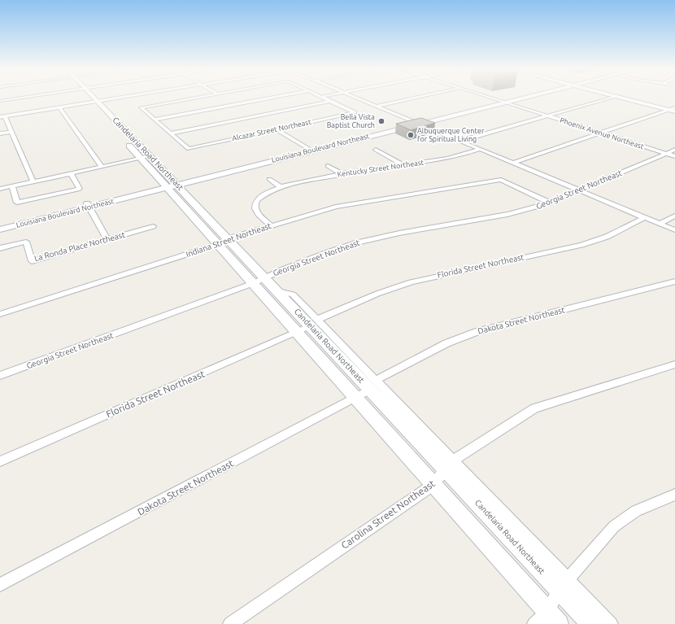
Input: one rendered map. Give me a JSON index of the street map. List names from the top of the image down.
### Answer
{
  "streets": {
    "main road": ["Louisiana Boulevard Northeast", "Candelaria Road Northeast"],
    "street": [
      "Alcazar Street Northeast",
      "Phoenix Avenue Northeast",
      "Kentucky Street Northeast",
      "Georgia Street Northeast",
      "Indiana Street Northeast",
      "La Ronda Place Northeast",
      "Florida Street Northeast",
      "Dakota Street Northeast",
      "Carolina Street Northeast"
    ]
  },
  "crossings": [
    ["Phoenix Avenue Northeast", "Louisiana Boulevard Northeast"],
    ["Phoenix Avenue Northeast", "Georgia Street Northeast"],
    ["Louisiana Boulevard Northeast", "Candelaria Road Northeast"],
    ["Candelaria Road Northeast", "Georgia Street Northeast"],
    ["Candelaria Road Northeast", "Indiana Street Northeast"],
    ["Candelaria Road Northeast", "Florida Street Northeast"],
    ["Candelaria Road Northeast", "Dakota Street Northeast"],
    ["Candelaria Road Northeast", "Carolina Street Northeast"],
    ["Kentucky Street Northeast", "Indiana Street Northeast"],
    ["Georgia Street Northeast", "Indiana Street Northeast"]
  ],
  "places": ["Bella Vista Baptist Church", "Albuquerque Center for Spiritual Living"]
}
